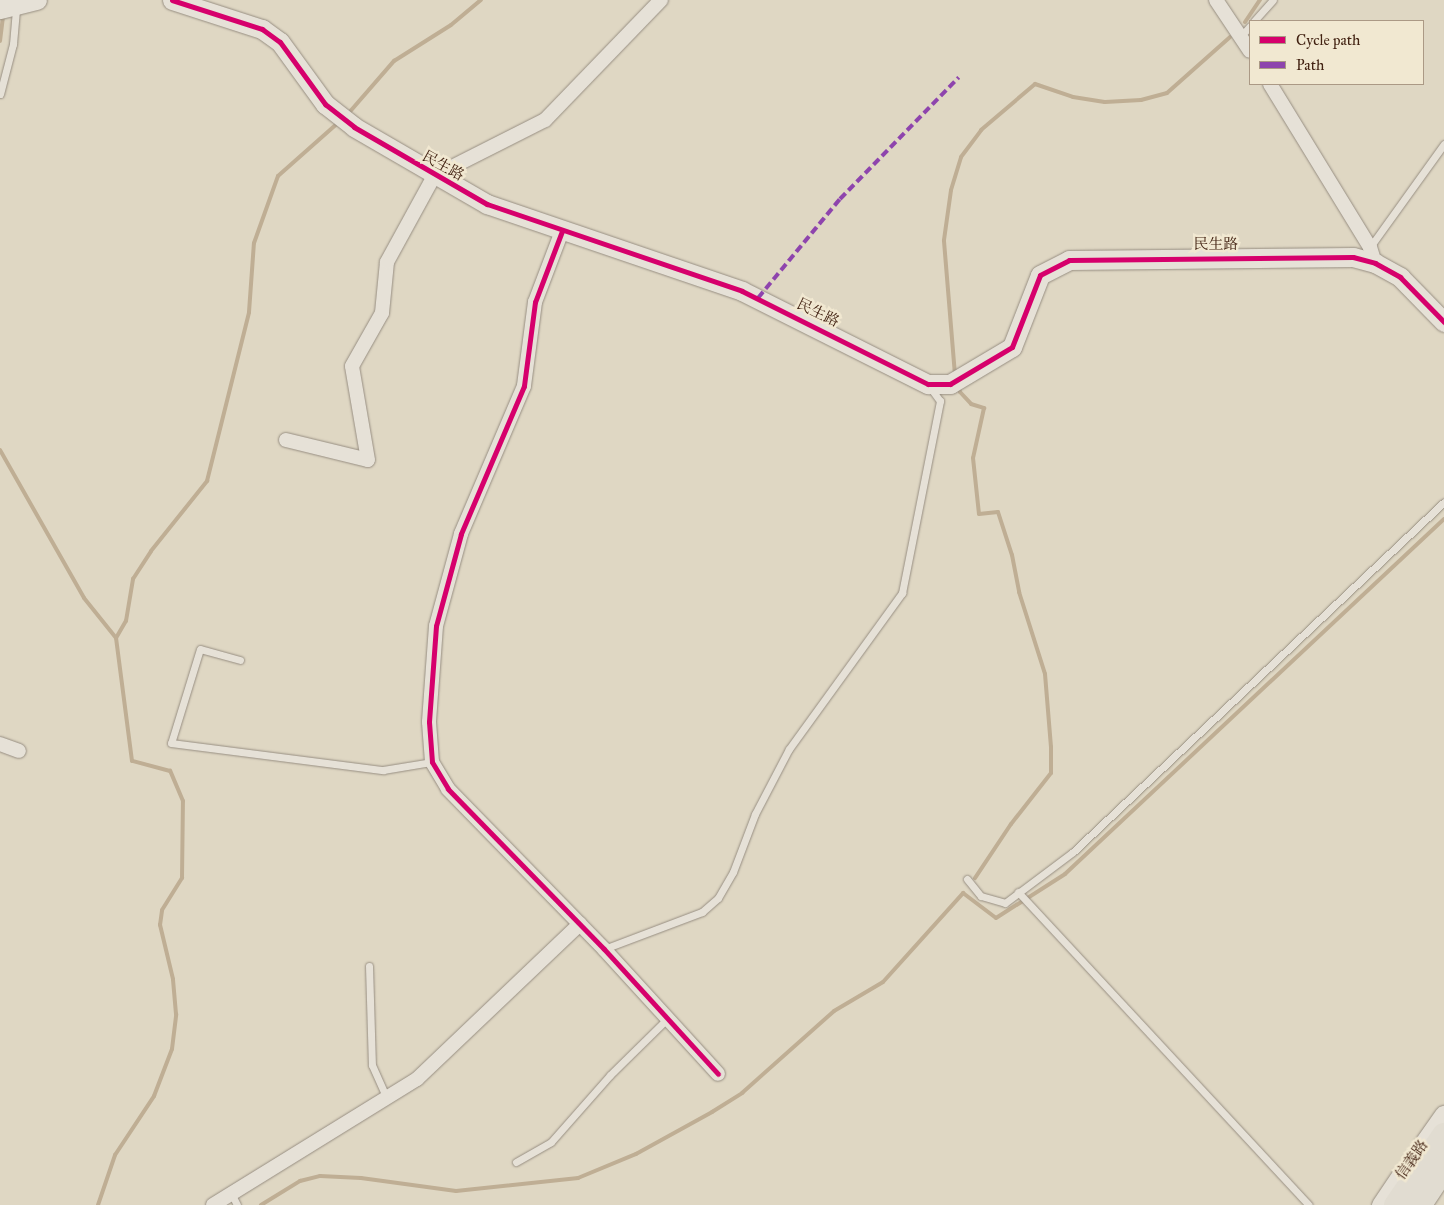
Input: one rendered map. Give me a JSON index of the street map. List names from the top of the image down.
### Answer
{
  "streets": {
    "street": ["民生路", "信義路"]
  },
  "legend": ["Cycle path", "Path"]
}
